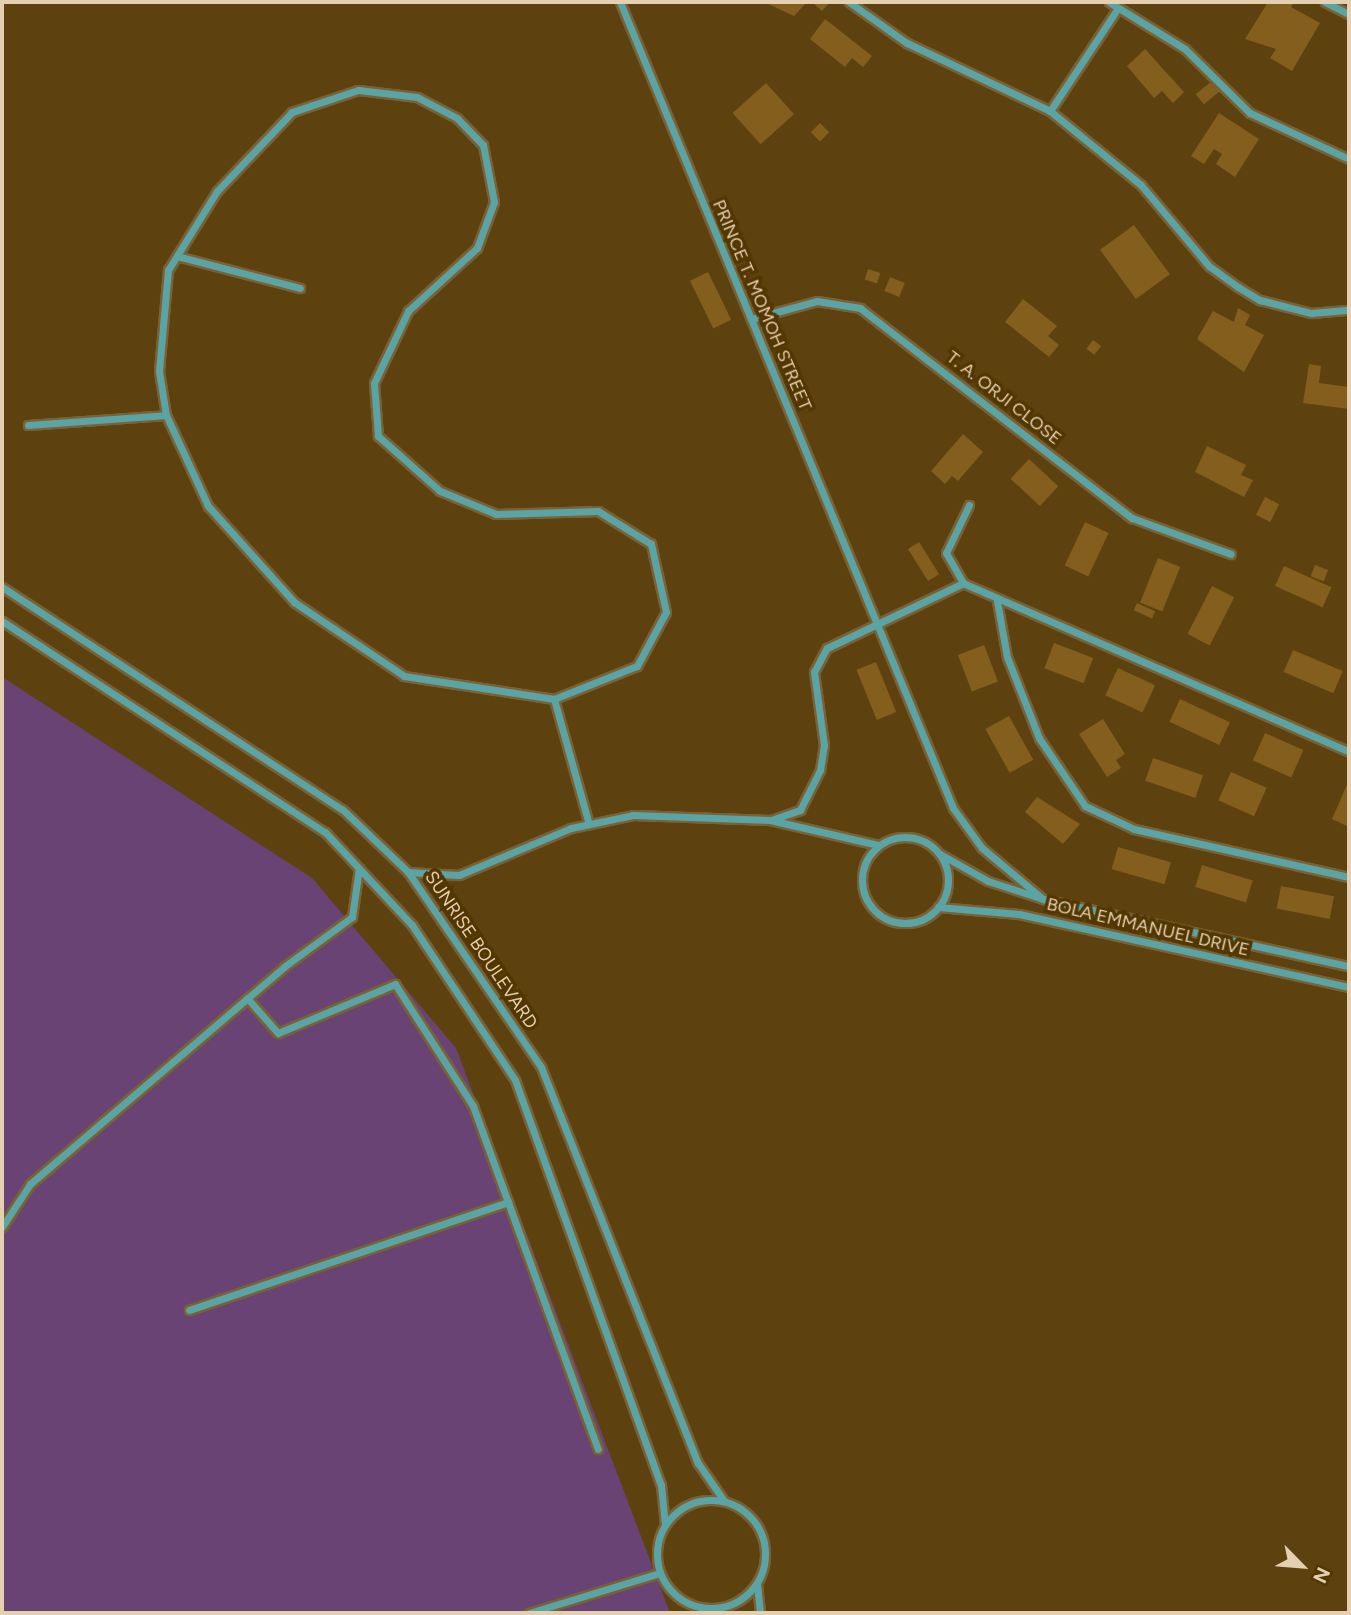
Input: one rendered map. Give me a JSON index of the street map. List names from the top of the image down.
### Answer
{
  "streets": {
    "street": [
      "PRINCE T. MOMOH STREET",
      "T. A. ORJI CLOSE",
      "BOLA EMMANUEL DRIVE",
      "SUNRISE BOULEVARD"
    ]
  },
  "crossings": [
    ["PRINCE T. MOMOH STREET", "T. A. ORJI CLOSE"],
    ["PRINCE T. MOMOH STREET", "BOLA EMMANUEL DRIVE"]
  ],
  "north": "bottom right"
}
